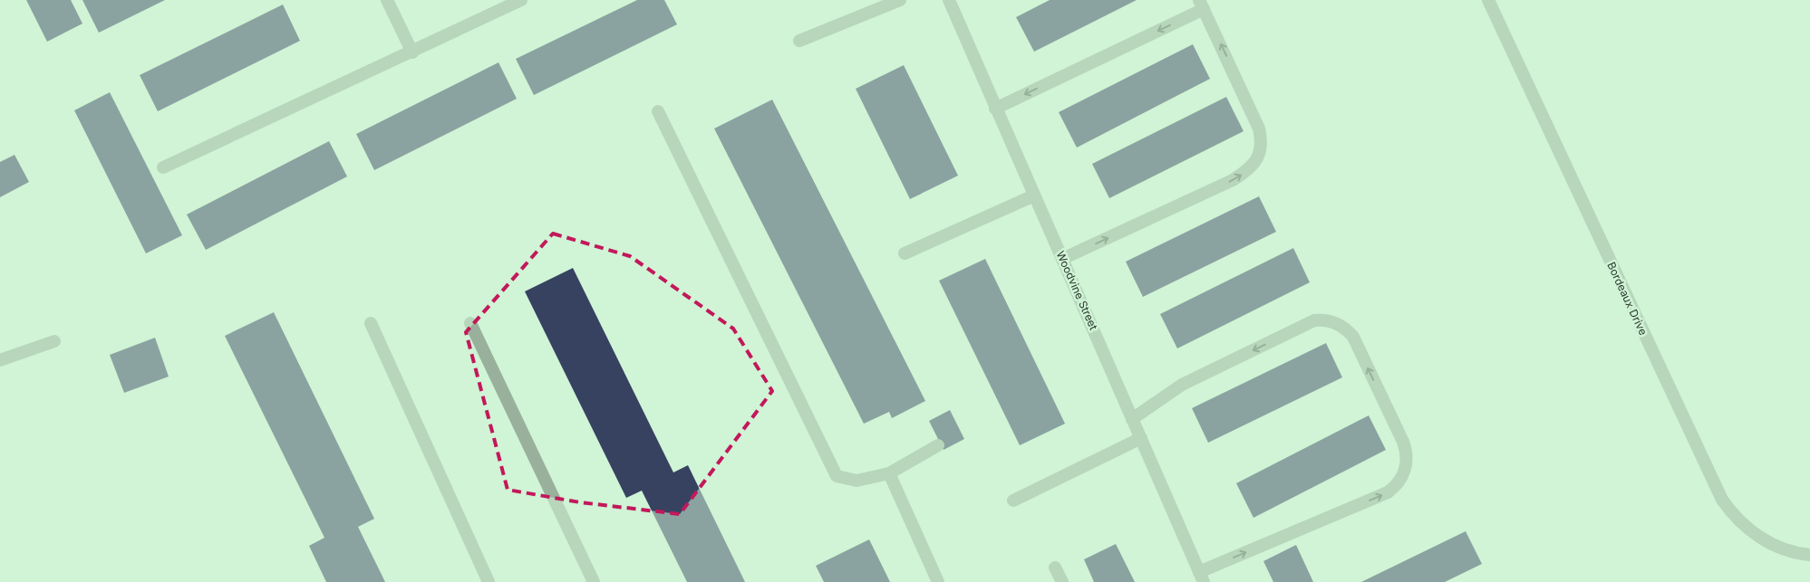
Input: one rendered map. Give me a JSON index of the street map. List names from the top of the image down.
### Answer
{
  "streets": {
    "street": ["Woodvine Street", "Bordeaux Drive"]
  }
}
